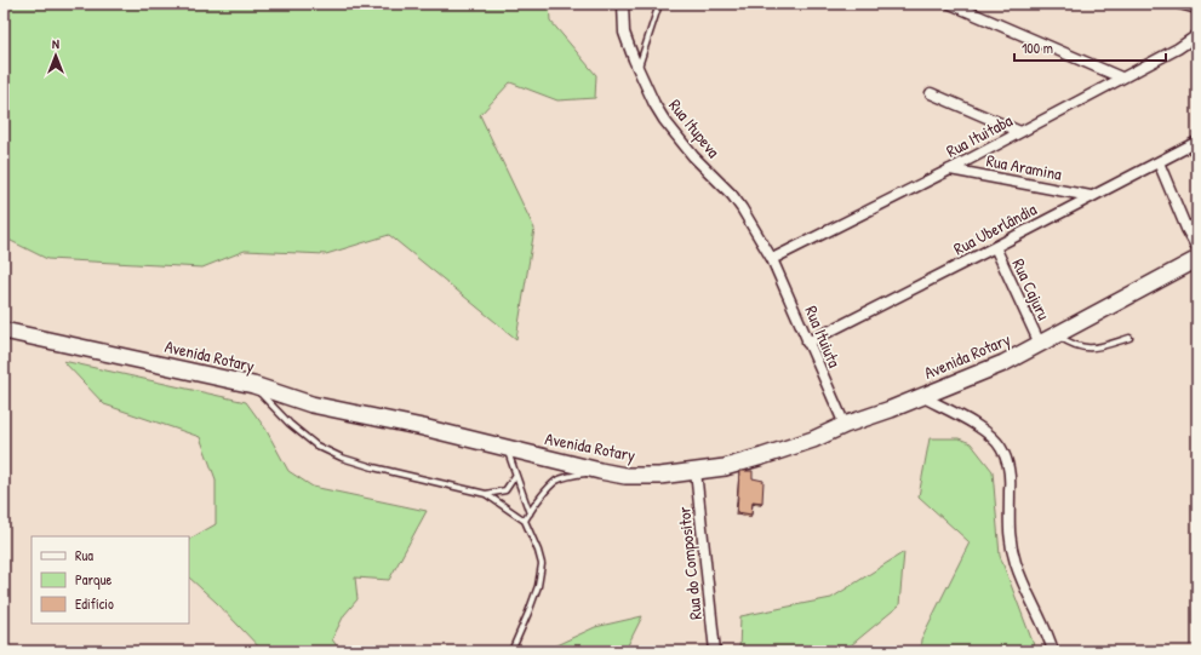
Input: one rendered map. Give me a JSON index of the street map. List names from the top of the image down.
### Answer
{
  "streets": {
    "main road": ["Avenida Rotary"],
    "street": [
      "Rua Itupeva",
      "Rua Ituitaba",
      "Rua Aramina",
      "Rua Uberlândia",
      "Rua Cajuru",
      "Rua Ituiuta",
      "Rua do Compositor"
    ]
  },
  "crossings": [
    ["Rua Itupeva", "Rua Ituitaba"],
    ["Rua Itupeva", "Rua Ituiuta"],
    ["Rua Ituitaba", "Rua Aramina"],
    ["Rua Ituitaba", "Rua Ituiuta"],
    ["Rua Aramina", "Rua Uberlândia"],
    ["Rua Uberlândia", "Rua Cajuru"],
    ["Rua Uberlândia", "Rua Ituiuta"],
    ["Rua Cajuru", "Avenida Rotary"],
    ["Rua Ituiuta", "Avenida Rotary"],
    ["Avenida Rotary", "Rua do Compositor"]
  ],
  "legend": ["Rua", "Parque", "Edifício"],
  "scale_bar": "100 m",
  "north": "top"
}
